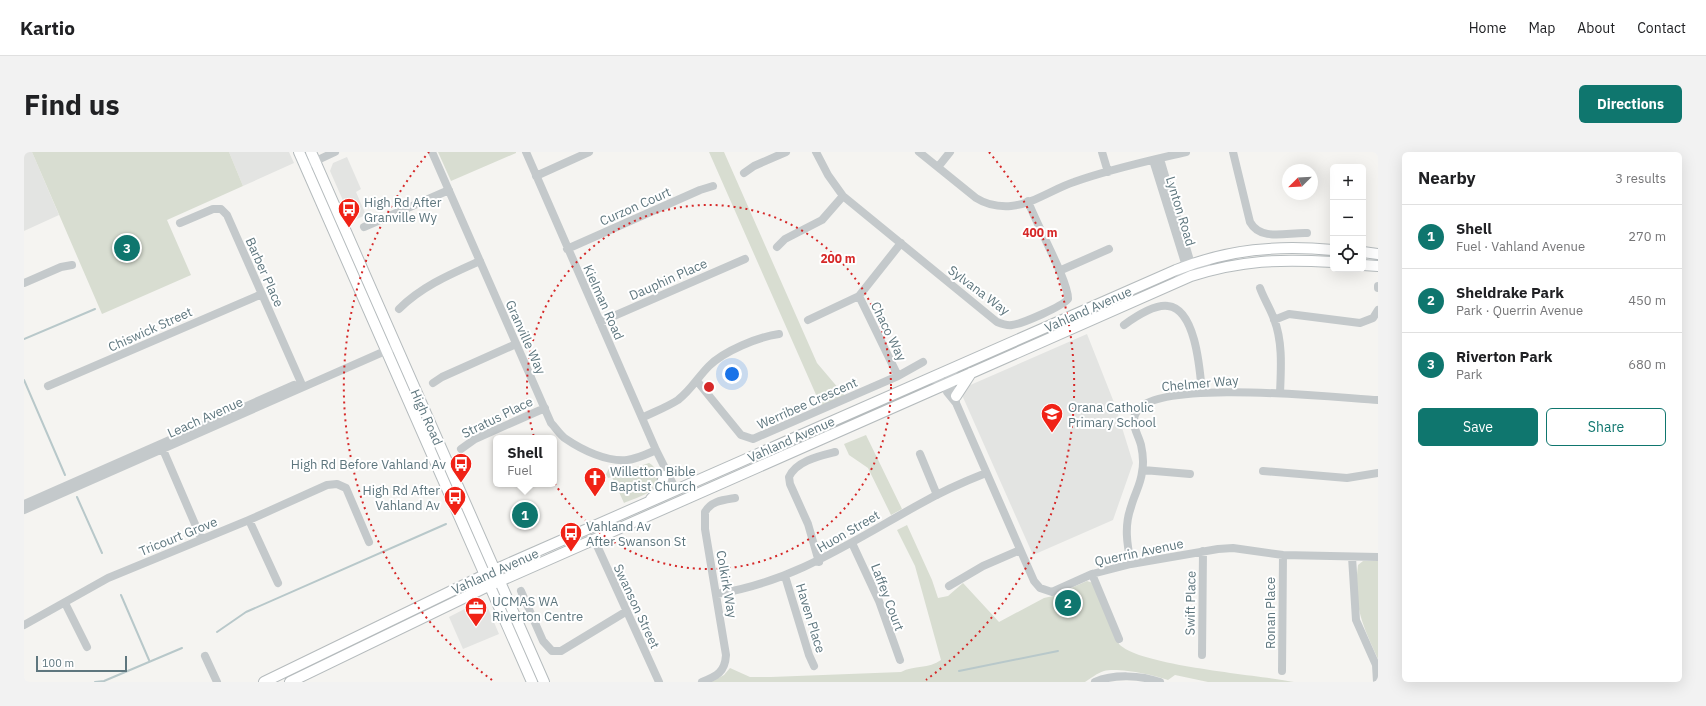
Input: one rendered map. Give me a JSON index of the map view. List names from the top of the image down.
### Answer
{
  "streets": {
    "main road": ["Vahland Avenue", "High Road"],
    "street": [
      "Curzon Court",
      "Lynton Road",
      "Barber Place",
      "Dauphin Place",
      "Sylvana Way",
      "Kielman Road",
      "Chiswick Street",
      "Chaco Way",
      "Granville Way",
      "Chelmer Way",
      "Werribee Crescent",
      "Leach Avenue",
      "Stratus Place",
      "Huon Street",
      "Tricourt Grove",
      "Querrin Avenue",
      "Colkirk Way",
      "Laffey Court",
      "Swift Place",
      "Swanson Street",
      "Ronan Place",
      "Haven Place"
    ]
  },
  "crossings": [
    ["Curzon Court", "Kielman Road"],
    ["Lynton Road", "Vahland Avenue"],
    ["Barber Place", "Chiswick Street"],
    ["Barber Place", "Leach Avenue"],
    ["Dauphin Place", "Kielman Road"],
    ["Kielman Road", "Vahland Avenue"],
    ["Kielman Road", "Granville Way"],
    ["Vahland Avenue", "High Road"],
    ["Vahland Avenue", "Querrin Avenue"],
    ["Vahland Avenue", "Swanson Street"],
    ["Chaco Way", "Werribee Crescent"],
    ["Granville Way", "Stratus Place"],
    ["Chelmer Way", "Querrin Avenue"],
    ["Leach Avenue", "High Road"],
    ["Huon Street", "Querrin Avenue"],
    ["Huon Street", "Colkirk Way"],
    ["Huon Street", "Laffey Court"],
    ["Huon Street", "Haven Place"],
    ["Querrin Avenue", "Swift Place"],
    ["Querrin Avenue", "Ronan Place"]
  ],
  "places": {
    "bus stop": [
      "High Rd After Granville Wy",
      "High Rd Before Vahland Av",
      "High Rd After Vahland Av",
      "Vahland Av After Swanson St"
    ],
    "school or university": ["Orana Catholic Primary School"],
    "church": ["Willetton Bible Baptist Church"],
    "office": ["UCMAS WA Riverton Centre"]
  },
  "scale_bar": "100 m",
  "north": "bottom left",
  "page": {
    "header": "Kartio",
    "nav": [
      "Home",
      "Map",
      "About",
      "Contact"
    ],
    "buttons": [
      "Directions",
      ["Save", "Share"]
    ],
    "title": "Find us",
    "heading": ["Nearby", "3 results"],
    "map_buttons": ["+", "−"],
    "list": [
      {
        "mark": "1",
        "name": "Shell",
        "note": "Fuel · Vahland Avenue",
        "value": "270 m"
      },
      {
        "mark": "2",
        "name": "Sheldrake Park",
        "note": "Park · Querrin Avenue",
        "value": "450 m"
      },
      {
        "mark": "3",
        "name": "Riverton Park",
        "note": "Park",
        "value": "680 m"
      }
    ],
    "pins": ["3", "1", "2"],
    "popup": ["Shell", "Fuel"],
    "scale": "100 m"
  },
  "rings": ["400 m", "200 m"]
}
